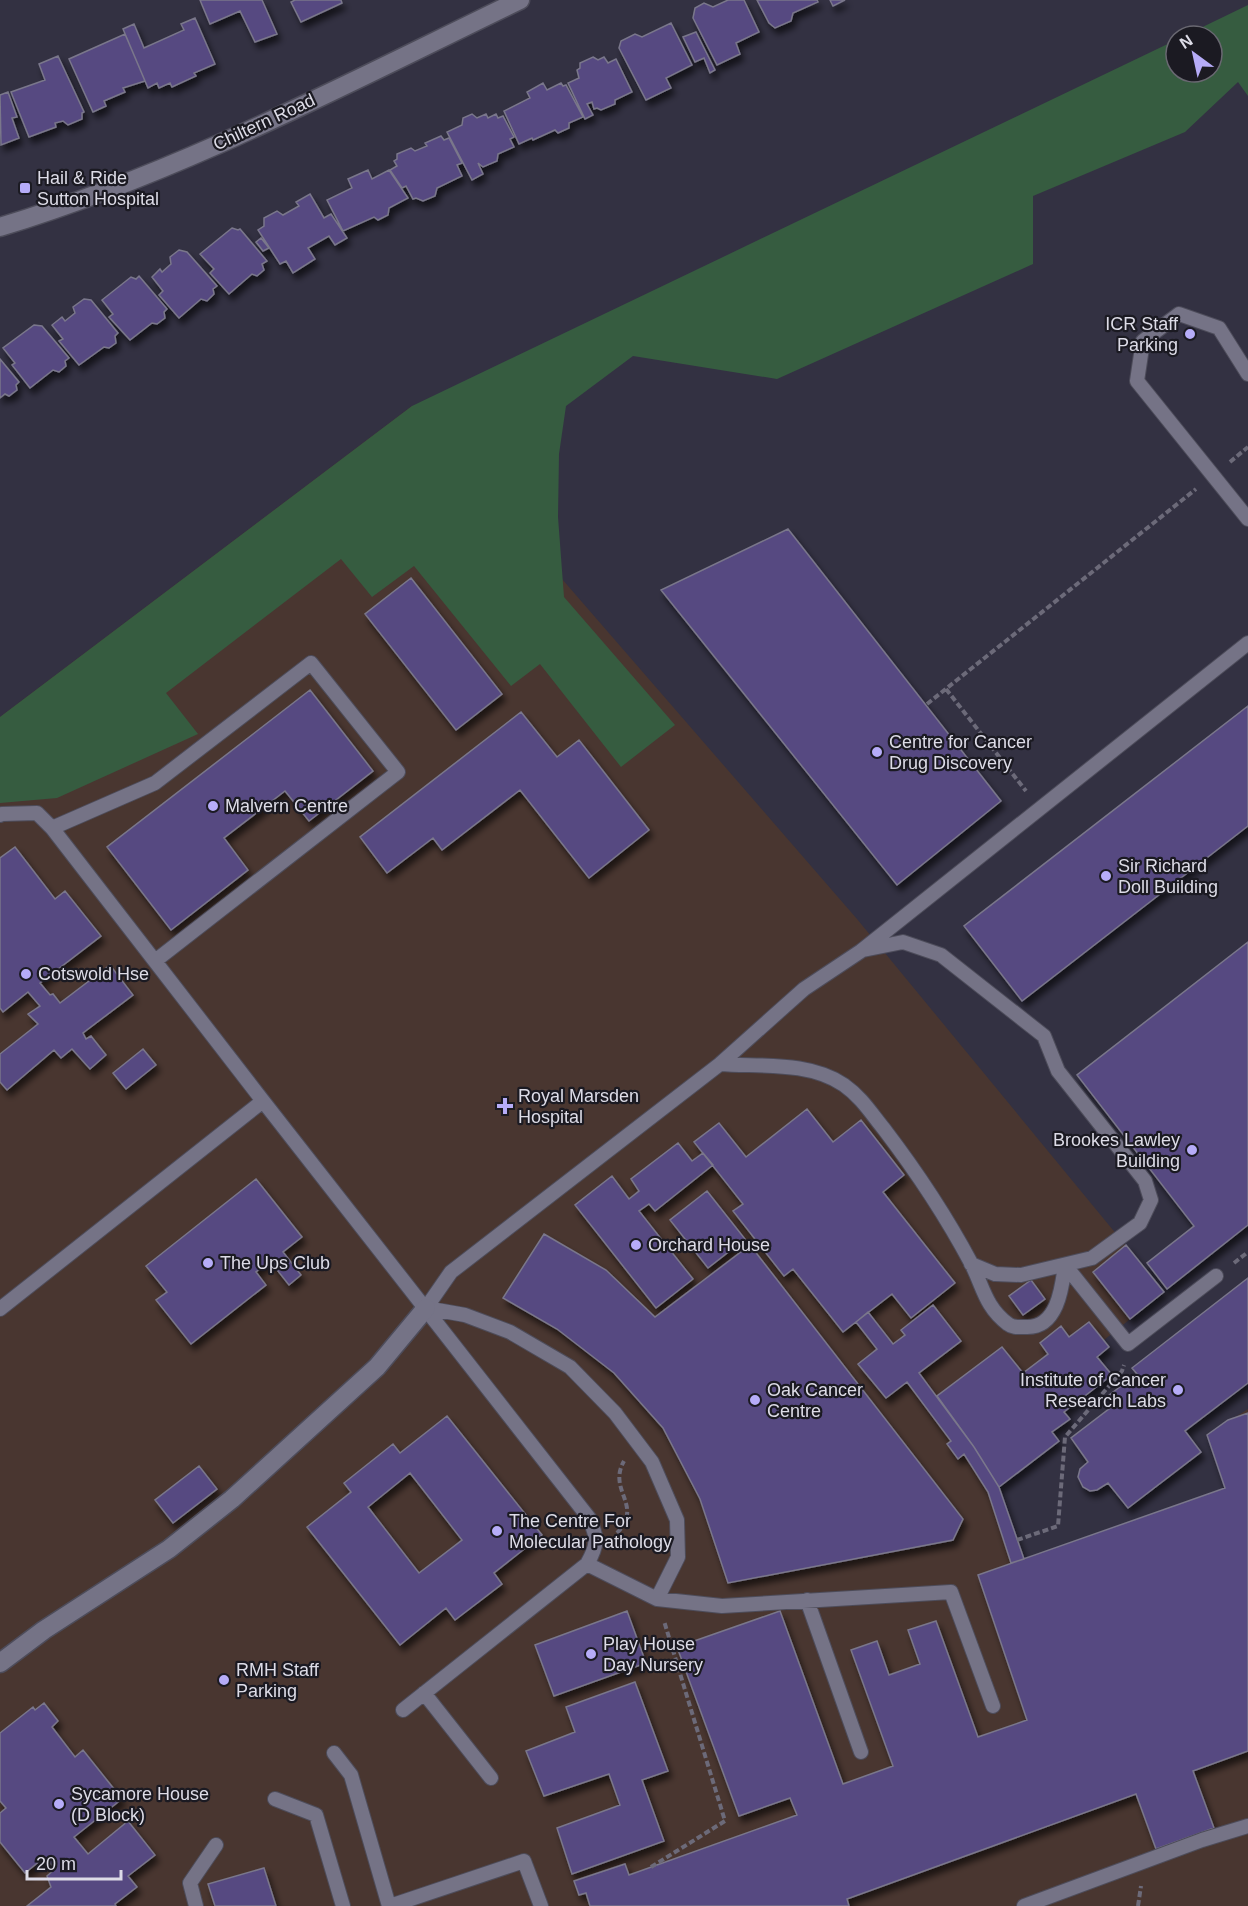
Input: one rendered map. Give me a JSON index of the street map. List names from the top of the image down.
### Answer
{
  "streets": {
    "street": ["Chiltern Road"]
  },
  "places": {
    "transit": ["Hail & Ride Sutton Hospital"],
    "other": [
      "ICR Staff Parking",
      "Centre for Cancer Drug Discovery",
      "Malvern Centre",
      "Sir Richard Doll Building",
      "Cotswold Hse",
      "Brookes Lawley Building",
      "Orchard House",
      "The Ups Club",
      "Institute of Cancer Research Labs",
      "Oak Cancer Centre",
      "The Centre For Molecular Pathology",
      "Play House Day Nursery",
      "RMH Staff Parking",
      "Sycamore House (D Block)"
    ],
    "health": ["Royal Marsden Hospital"]
  },
  "scale_bar": "20 m",
  "north": "top left"
}
